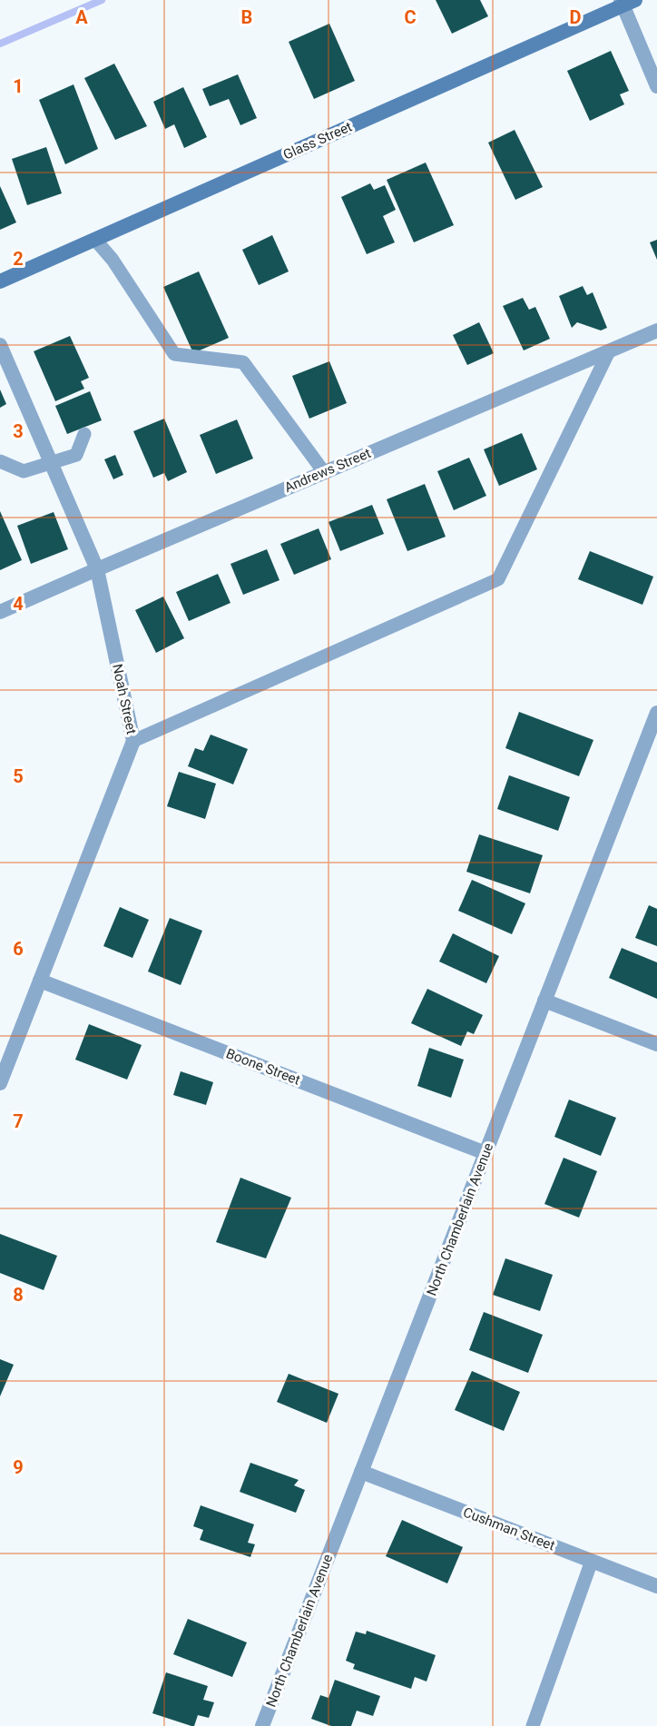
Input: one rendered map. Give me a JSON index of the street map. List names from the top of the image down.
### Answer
{
  "streets": {
    "main road": ["Glass Street"],
    "street": [
      "Andrews Street",
      "Noah Street",
      "Boone Street",
      "North Chamberlain Avenue",
      "Cushman Street"
    ]
  },
  "crossings": [
    ["Andrews Street", "Noah Street"],
    ["Noah Street", "Boone Street"],
    ["Boone Street", "North Chamberlain Avenue"],
    ["North Chamberlain Avenue", "Cushman Street"]
  ],
  "grid": {
    "columns": [
      "A",
      "B",
      "C",
      "D"
    ],
    "rows": [
      "1",
      "2",
      "3",
      "4",
      "5",
      "6",
      "7",
      "8",
      "9"
    ]
  }
}
